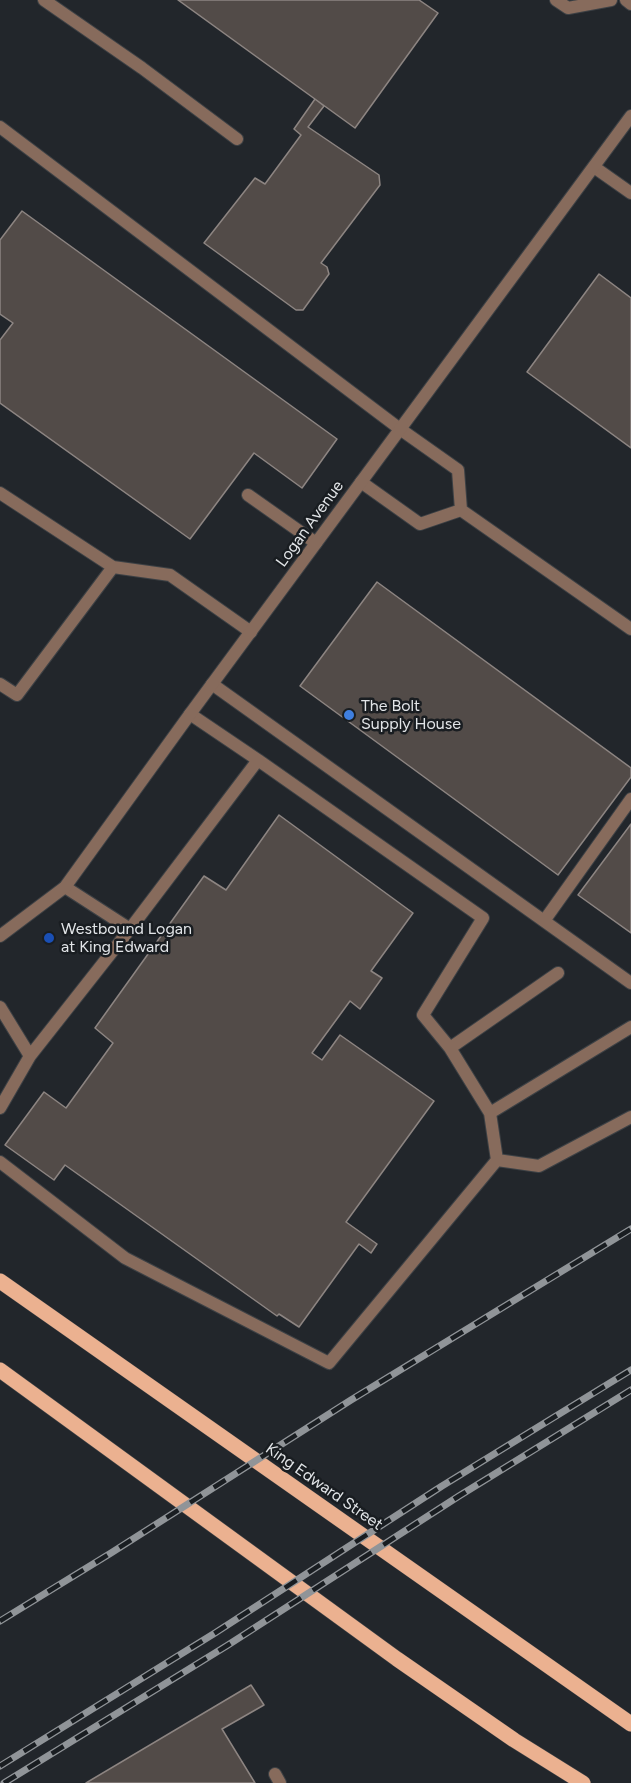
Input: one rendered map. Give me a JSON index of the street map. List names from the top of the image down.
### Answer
{
  "streets": {
    "main road": ["King Edward Street"],
    "street": ["Logan Avenue"]
  },
  "places": ["The Bolt Supply House", "Westbound Logan at King Edward"]
}
